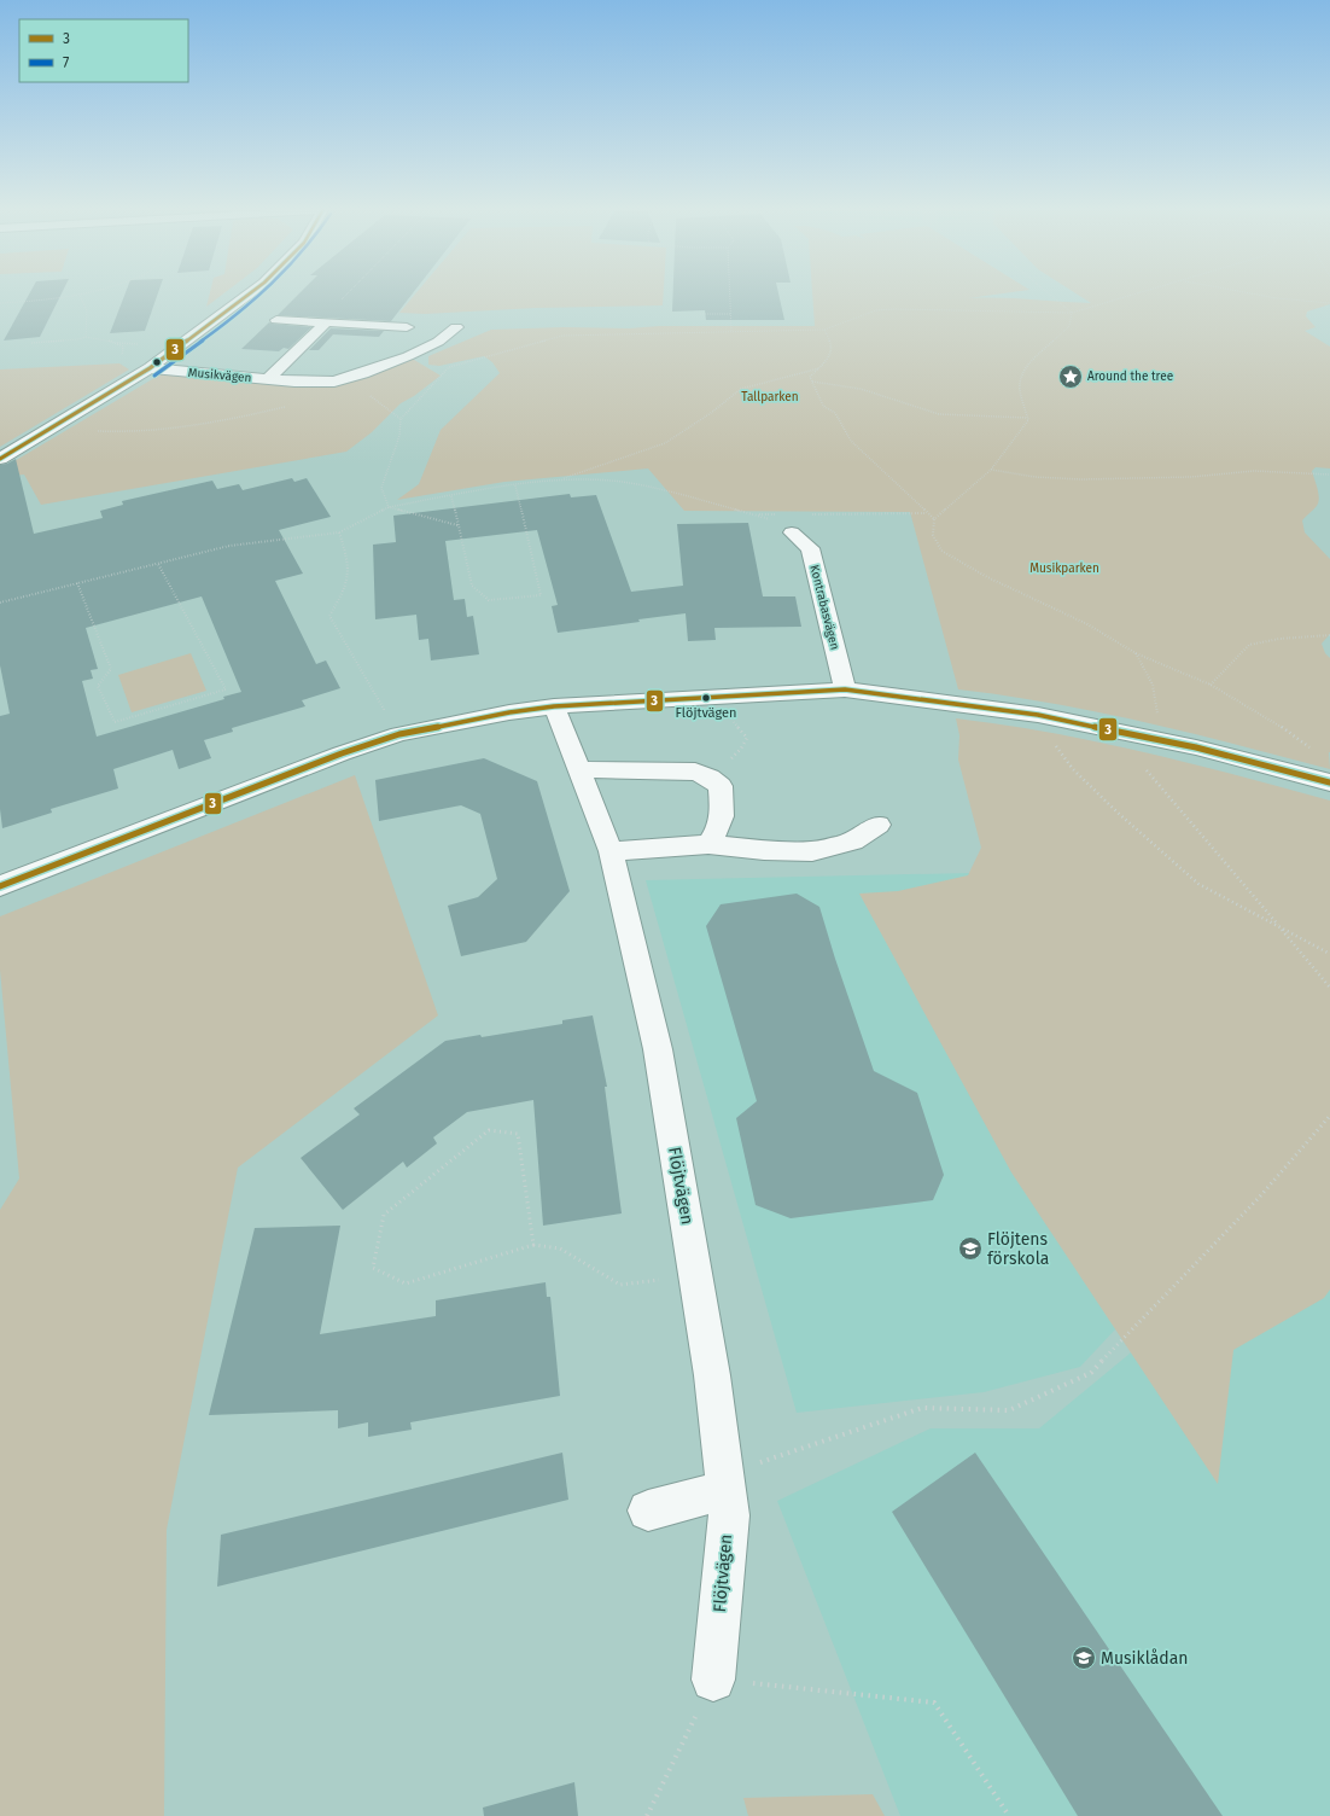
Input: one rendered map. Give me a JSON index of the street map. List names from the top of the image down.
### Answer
{
  "streets": {
    "street": ["Musikvägen", "Kontrabasvägen", "Flöjtvägen"]
  },
  "parks": ["Tallparken", "Musikparken"],
  "places": {
    "place": ["Around the tree"],
    "other": ["Flöjtvägen"],
    "school or university": ["Flöjtens förskola", "Musiklådan"]
  },
  "lines": ["transit line 3", "transit line 7"],
  "legend": ["3", "7"]
}
